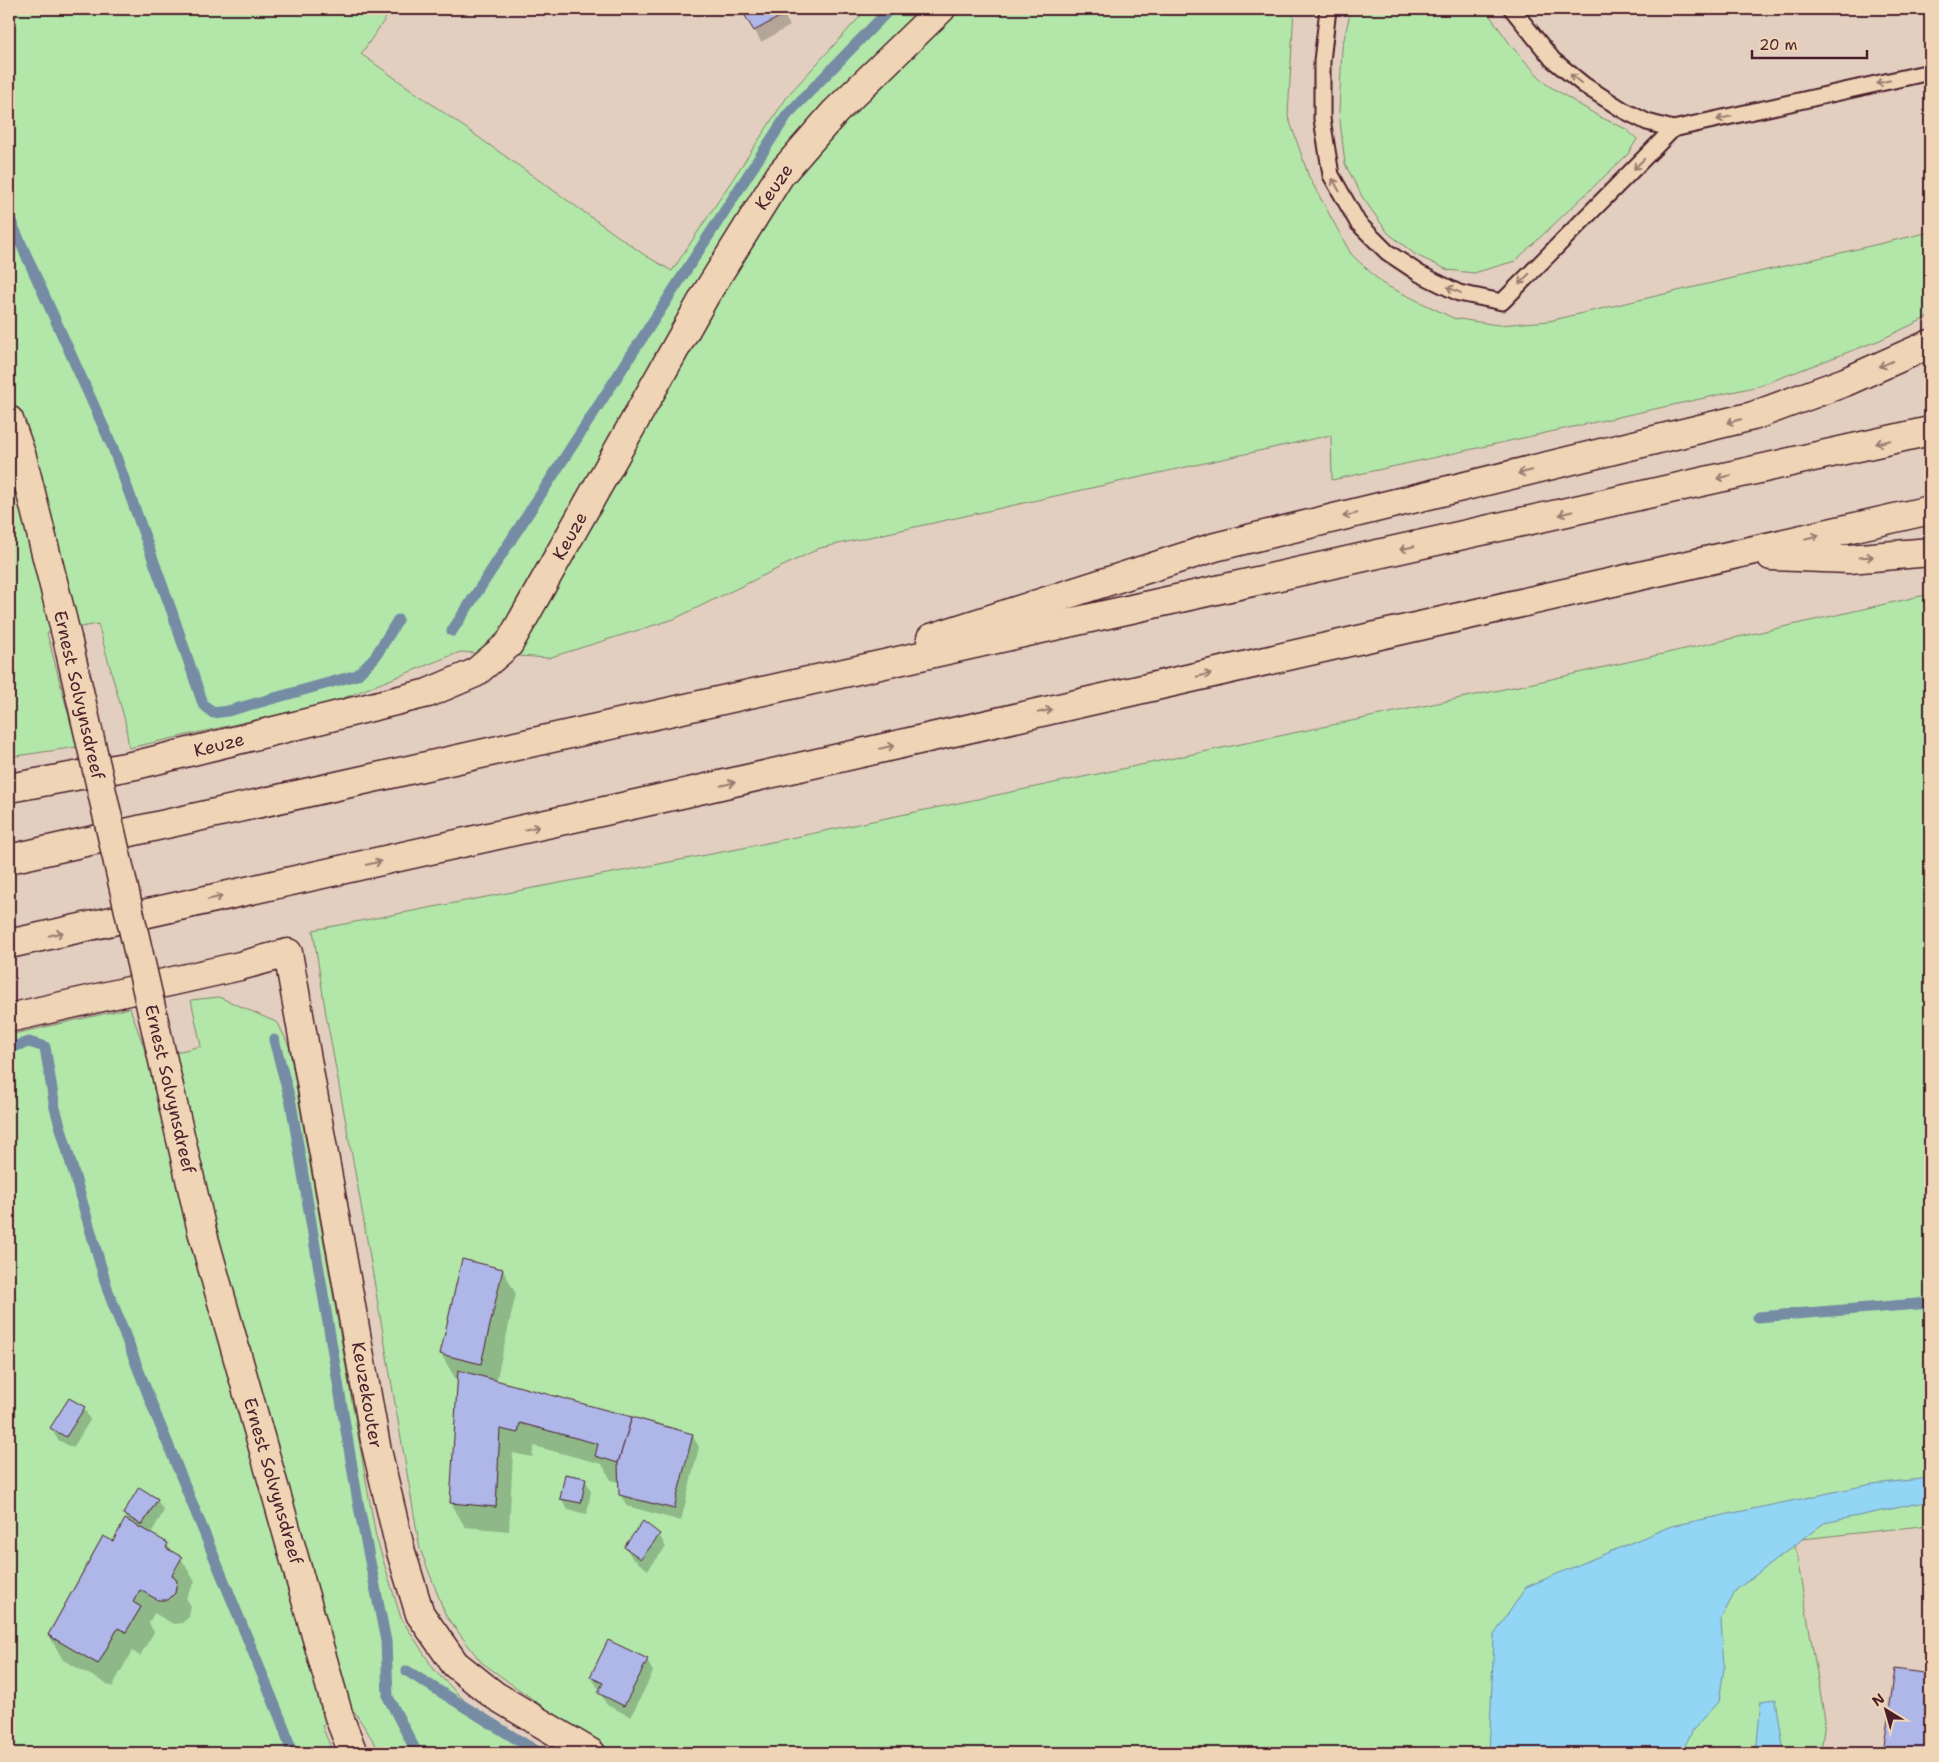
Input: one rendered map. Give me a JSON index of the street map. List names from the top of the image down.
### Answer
{
  "streets": {
    "main road": ["Keuze", "Ernest Solvynsdreef", "Keuzekouter"]
  },
  "scale_bar": "20 m",
  "north": "top left"
}
